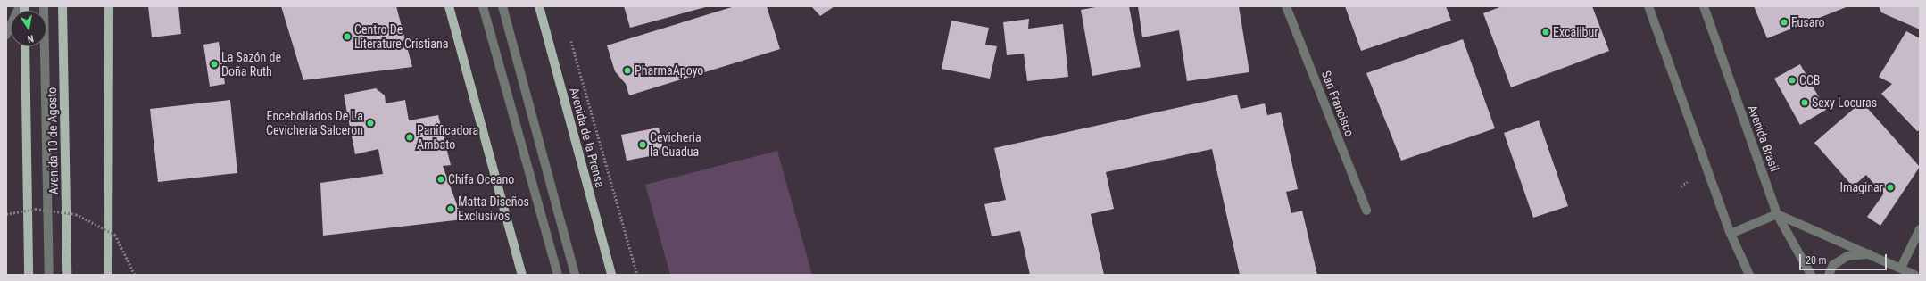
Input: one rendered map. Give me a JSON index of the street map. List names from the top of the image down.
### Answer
{
  "streets": {
    "main road": ["Avenida de la Prensa", "Avenida 10 de Agosto"],
    "street": ["San Francisco", "Avenida Brasil"]
  },
  "places": [
    "Fusaro",
    "Excalibur",
    "Centro De Literature Cristiana",
    "La Sazón de Doña Ruth",
    "PharmaApoyo",
    "CCB",
    "Sexy Locuras",
    "Encebollados De La Cevicheria Salceron",
    "Panificadora Ambato",
    "Cevicheria la Guadua",
    "Chifa Oceano",
    "Imaginar",
    "Matta Diseños Exclusivos"
  ],
  "scale_bar": "20 m",
  "north": "bottom"
}
